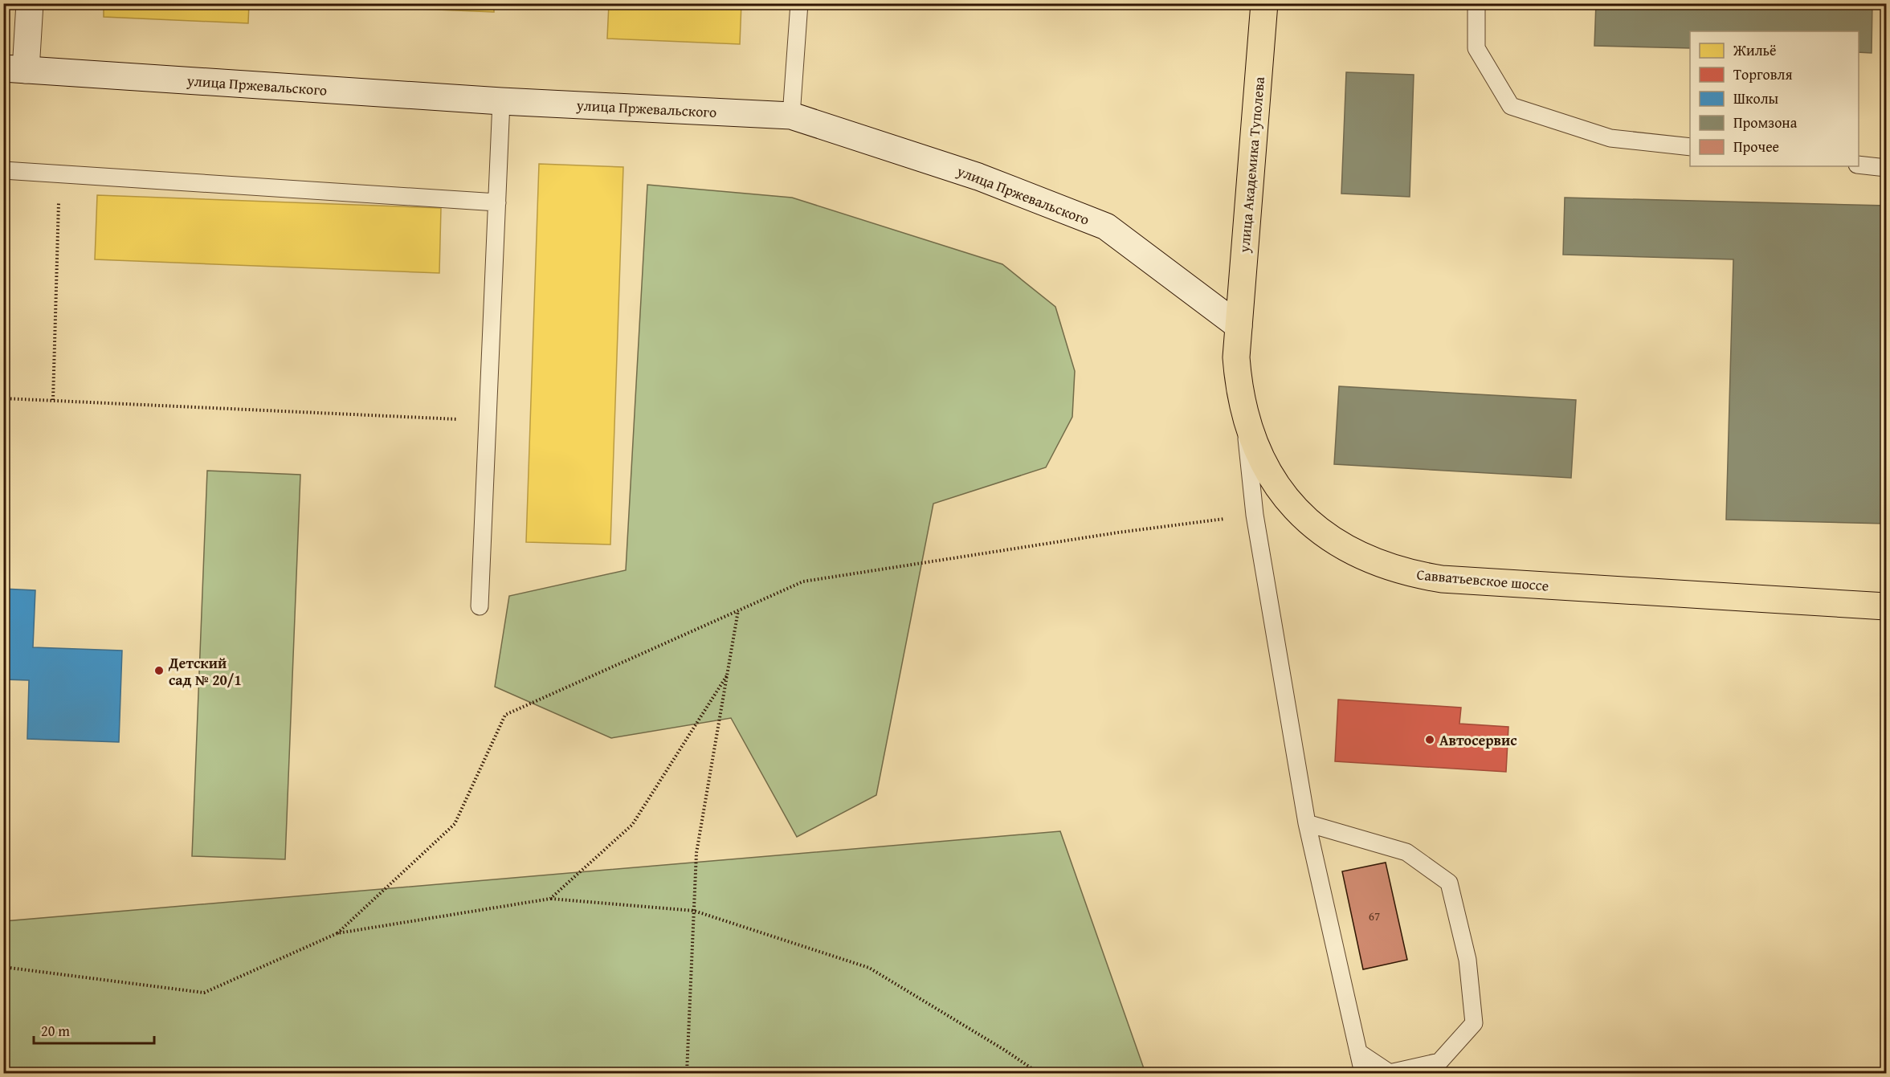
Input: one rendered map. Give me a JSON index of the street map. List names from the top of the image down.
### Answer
{
  "streets": {
    "main road": ["улица Академика Туполева", "Савватьевское шоссе"],
    "street": ["улица Пржевальского"]
  },
  "crossings": [
    ["улица Пржевальского", "улица Академика Туполева"],
    ["улица Пржевальского", "Савватьевское шоссе"],
    ["улица Академика Туполева", "Савватьевское шоссе"]
  ],
  "places": ["Детский сад № 20/1", "Автосервис"],
  "house_numbers": ["67"],
  "legend": [
    "Жильё",
    "Торговля",
    "Школы",
    "Промзона",
    "Прочее"
  ],
  "scale_bar": "20 m"
}
